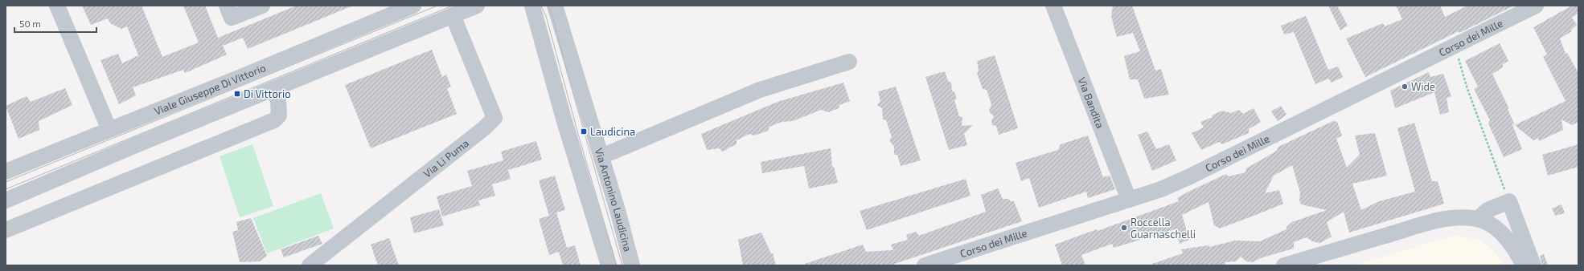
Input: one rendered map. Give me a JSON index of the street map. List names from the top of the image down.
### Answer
{
  "streets": {
    "street": [
      "Corso dei Mille",
      "Viale Giuseppe Di Vittorio",
      "Via Bandita",
      "Via Li Puma",
      "Via Antonino Laudicina"
    ]
  },
  "crossings": [
    ["Corso dei Mille", "Via Bandita"]
  ],
  "places": {
    "other": ["Wide", "Roccella Guarnaschelli"],
    "transit": ["Di Vittorio", "Laudicina"]
  },
  "scale_bar": "50 m"
}
